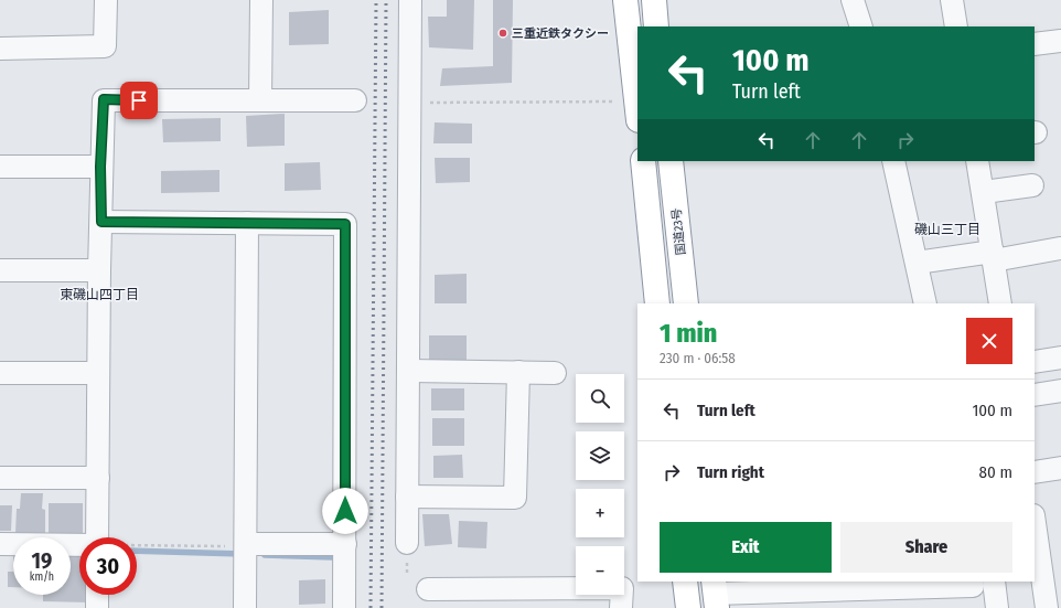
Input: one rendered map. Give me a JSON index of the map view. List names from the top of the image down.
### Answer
{
  "streets": {
    "highway": ["国道23号"]
  },
  "districts": ["磯山三丁目", "東磯山四丁目"],
  "places": ["三重近鉄タクシー"],
  "page": {
    "turn": ["100 m", "Turn left"],
    "heading": ["1 min", "230 m · 06:58"],
    "map_buttons": ["+", "−"],
    "list": [
      {
        "name": "Turn left",
        "value": "100 m"
      },
      {
        "name": "Turn right",
        "value": "80 m"
      }
    ],
    "buttons": ["Exit", "Share"],
    "speed": "19 km/h",
    "limit": "30"
  }
}
